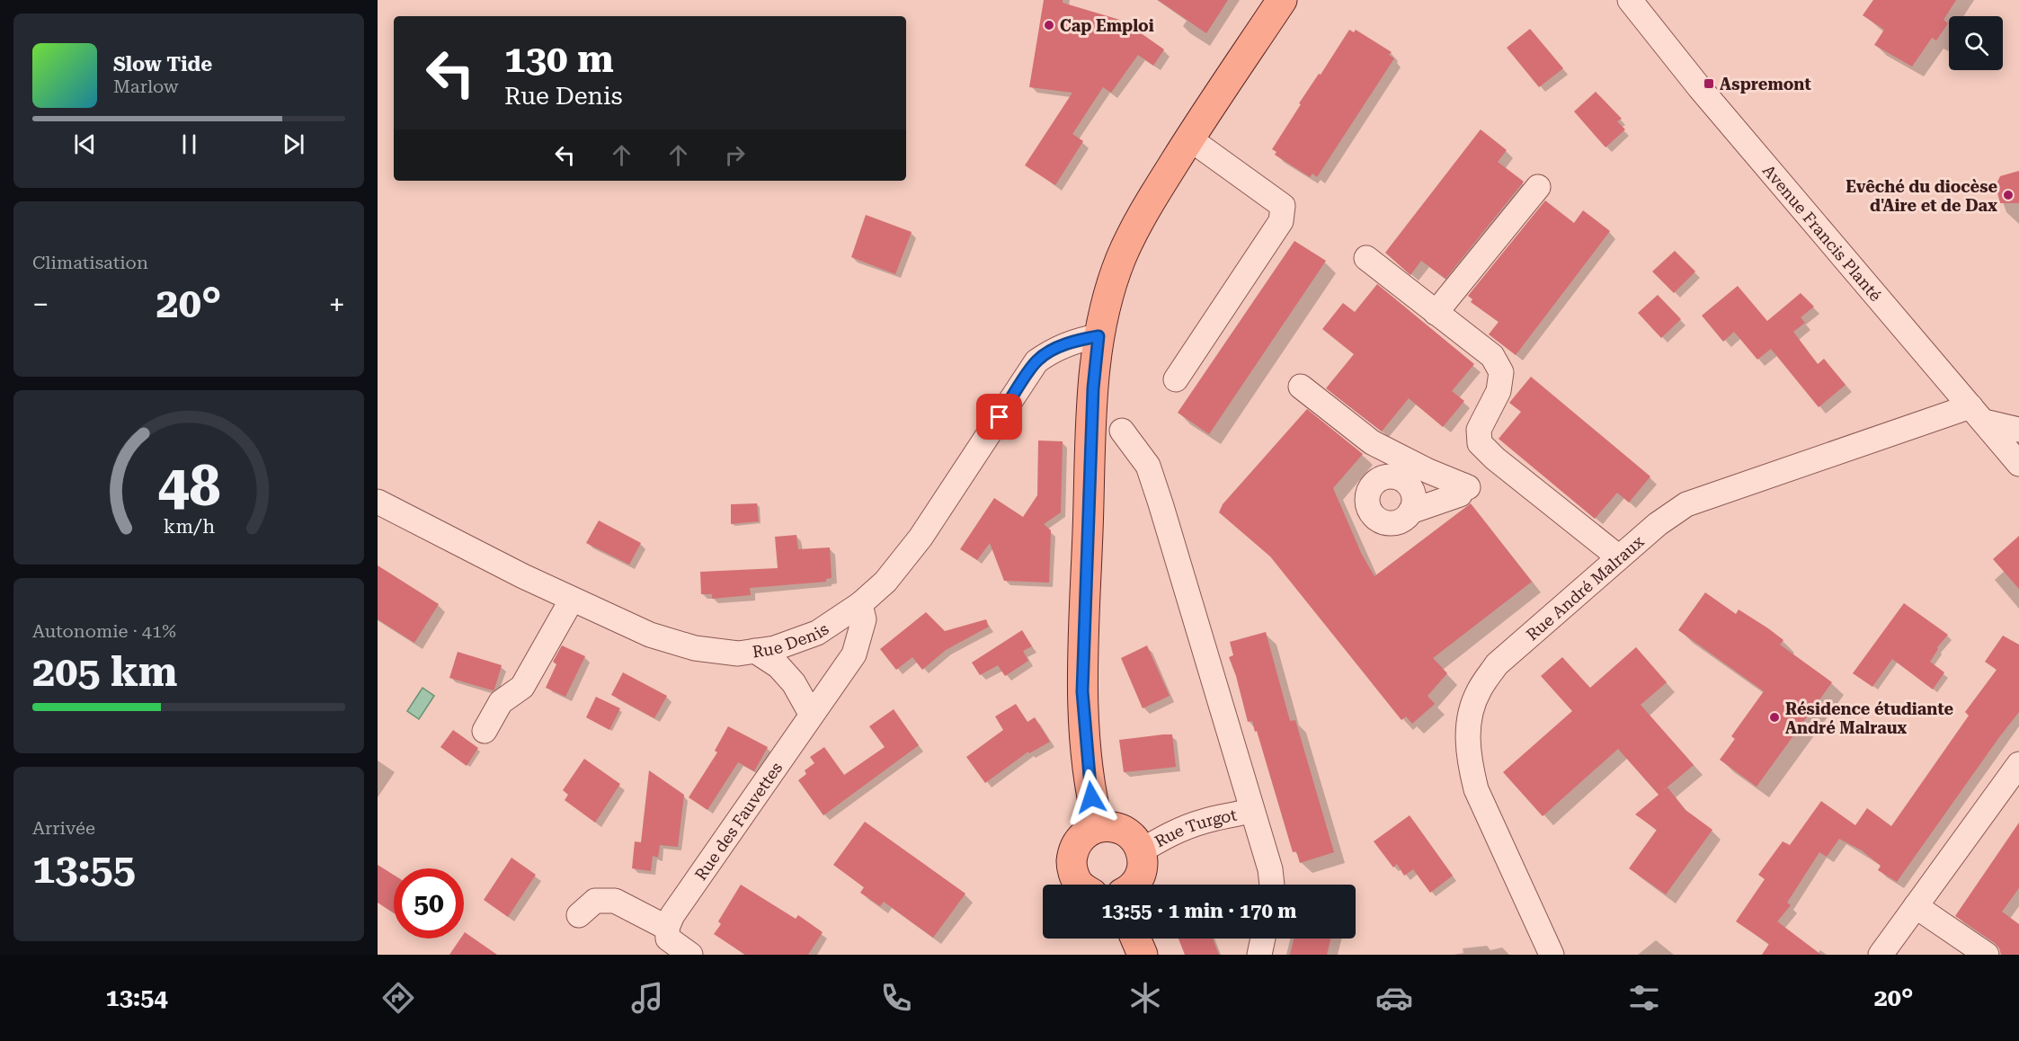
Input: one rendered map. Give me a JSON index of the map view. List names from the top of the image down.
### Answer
{
  "streets": {
    "street": [
      "Avenue Francis Planté",
      "Rue André Malraux",
      "Rue Denis",
      "Rue des Fauvettes",
      "Rue Turgot"
    ]
  },
  "crossings": [
    ["Avenue Francis Planté", "Rue André Malraux"],
    ["Rue Denis", "Rue des Fauvettes"]
  ],
  "places": {
    "other": ["Cap Emploi", "Evêché du diocèse d'Aire et de Dax", "Résidence étudiante André Malraux"],
    "transit": ["Aspremont"]
  },
  "page": {
    "turn": ["130 m", "Rue Denis"],
    "song": ["Slow Tide", "Marlow"],
    "tile": [
      "Climatisation",
      ["Autonomie · 41%", "205 km"],
      ["Arrivée", "13:55"]
    ],
    "heat": ["−", "20°", "+"],
    "limit": "50",
    "trip": "13:55 · 1 min · 170 m",
    "tabs": ["13:54", "20°"],
    "gauge": ["48", "km/h"]
  }
}
